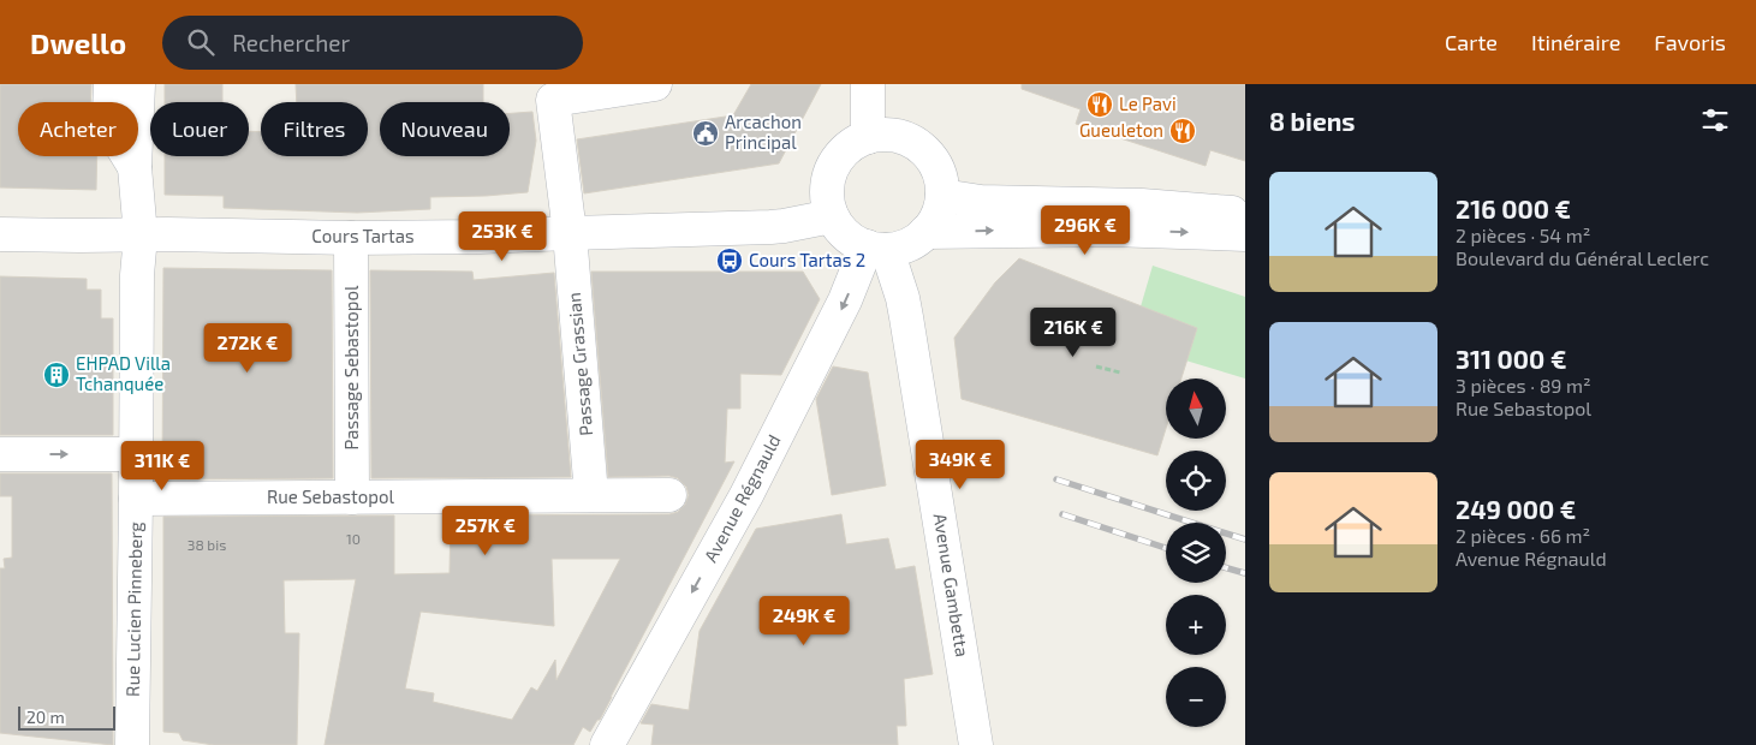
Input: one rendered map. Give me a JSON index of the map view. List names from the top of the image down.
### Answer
{
  "streets": {
    "street": [
      "Cours Tartas",
      "Passage Grassian",
      "Passage Sebastopol",
      "Rue Sebastopol",
      "Avenue Régnauld",
      "Avenue Gambetta",
      "Rue Lucien Pinneberg"
    ]
  },
  "crossings": [
    ["Cours Tartas", "Passage Grassian"],
    ["Cours Tartas", "Passage Sebastopol"],
    ["Cours Tartas", "Avenue Régnauld"],
    ["Cours Tartas", "Avenue Gambetta"],
    ["Cours Tartas", "Rue Lucien Pinneberg"],
    ["Passage Grassian", "Rue Sebastopol"],
    ["Passage Sebastopol", "Rue Sebastopol"],
    ["Rue Sebastopol", "Rue Lucien Pinneberg"],
    ["Avenue Régnauld", "Avenue Gambetta"]
  ],
  "one_way": ["Avenue Régnauld"],
  "places": {
    "restaurant": ["Le Pavi", "Gueuleton"],
    "public building": ["Arcachon Principal"],
    "bus stop": ["Cours Tartas 2"],
    "building": ["EHPAD Villa Tchanquée"]
  },
  "house_numbers": ["10", "38 bis"],
  "scale_bar": "20 m",
  "north": "top",
  "page": {
    "header": "Dwello",
    "search": "Rechercher",
    "nav": ["Carte", "Itinéraire", "Favoris"],
    "heading": "8 biens",
    "chip": [
      "Acheter",
      "Louer",
      "Filtres",
      "Nouveau"
    ],
    "list": [
      {
        "name": "216 000 €",
        "note": "2 pièces · 54 m² · Boulevard du Général Leclerc"
      },
      {
        "name": "311 000 €",
        "note": "3 pièces · 89 m² · Rue Sebastopol"
      },
      {
        "name": "249 000 €",
        "note": "2 pièces · 66 m² · Avenue Régnauld"
      }
    ],
    "price": [
      "296K €",
      "253K €",
      "216K €",
      "272K €",
      "349K €",
      "311K €",
      "257K €",
      "249K €"
    ],
    "map_buttons": ["+", "−"],
    "scale": "20 m"
  }
}
